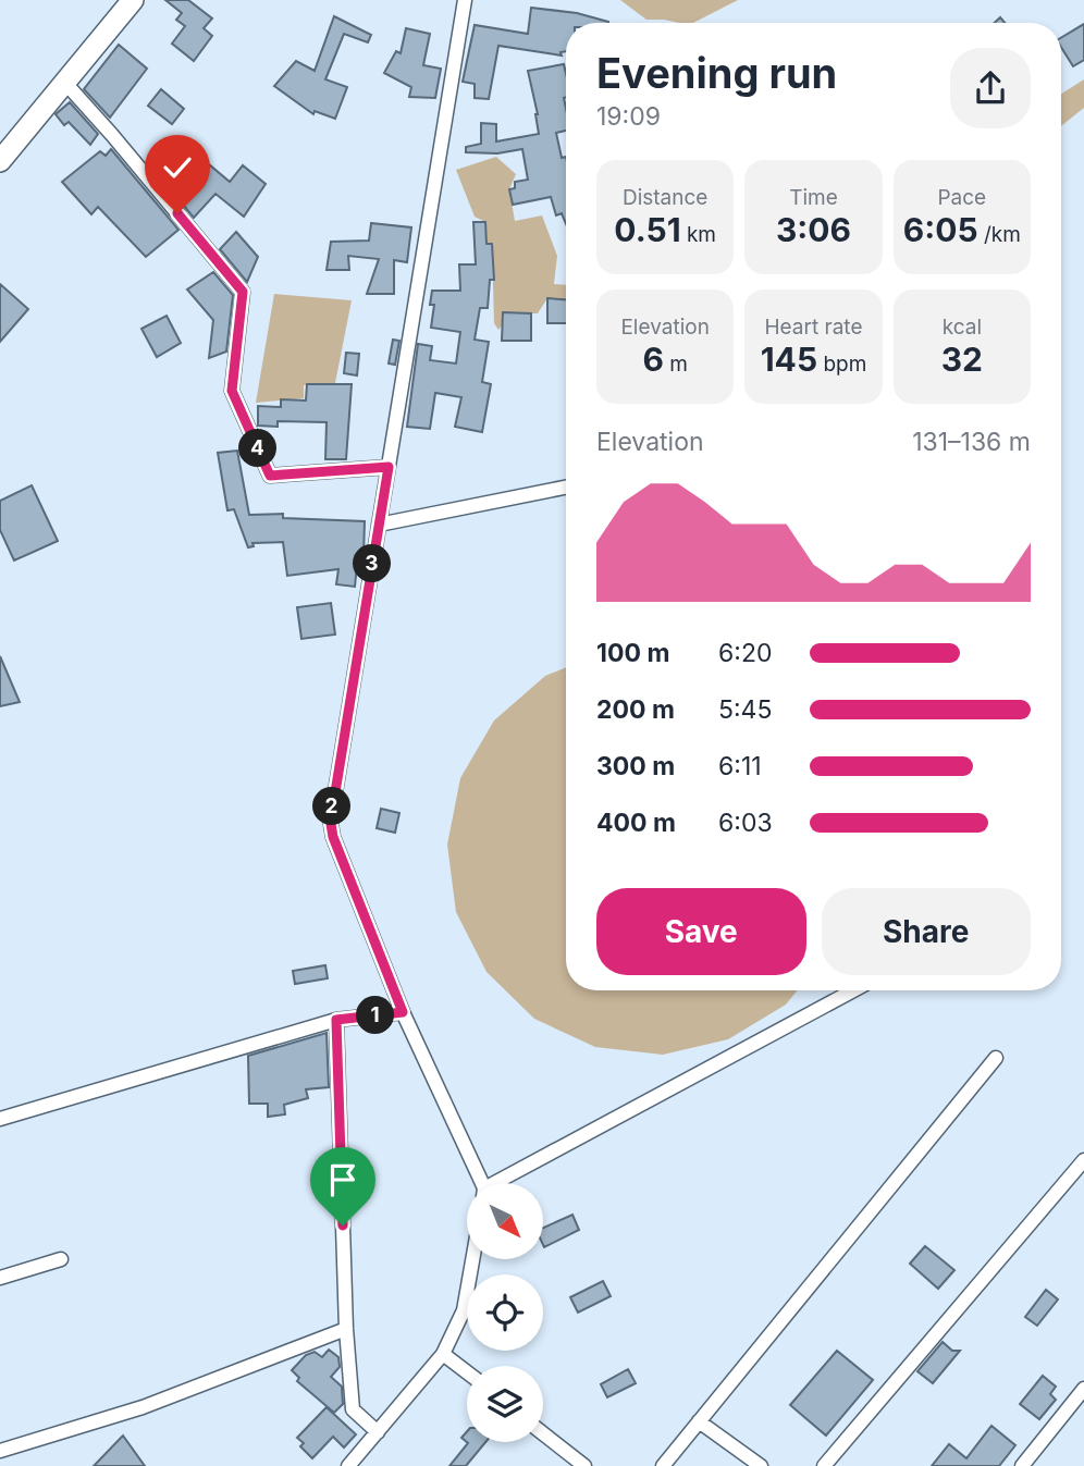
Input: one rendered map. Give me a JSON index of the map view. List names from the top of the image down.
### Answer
{
  "north": "bottom right",
  "page": {
    "heading": ["Evening run", "19:09"],
    "stats": [
      ["Distance", "0.51 km"],
      ["Time", "3:06"],
      ["Pace", "6:05 /km"],
      ["Elevation", "6 m"],
      ["Heart rate", "145 bpm"],
      ["kcal", "32"]
    ],
    "chart": ["Elevation", "131–136 m"],
    "pins": [
      "4",
      "3",
      "2",
      "1"
    ],
    "list": [
      {
        "name": "100 m",
        "note": "6:20"
      },
      {
        "name": "200 m",
        "note": "5:45"
      },
      {
        "name": "300 m",
        "note": "6:11"
      },
      {
        "name": "400 m",
        "note": "6:03"
      }
    ],
    "buttons": ["Save", "Share"]
  }
}
